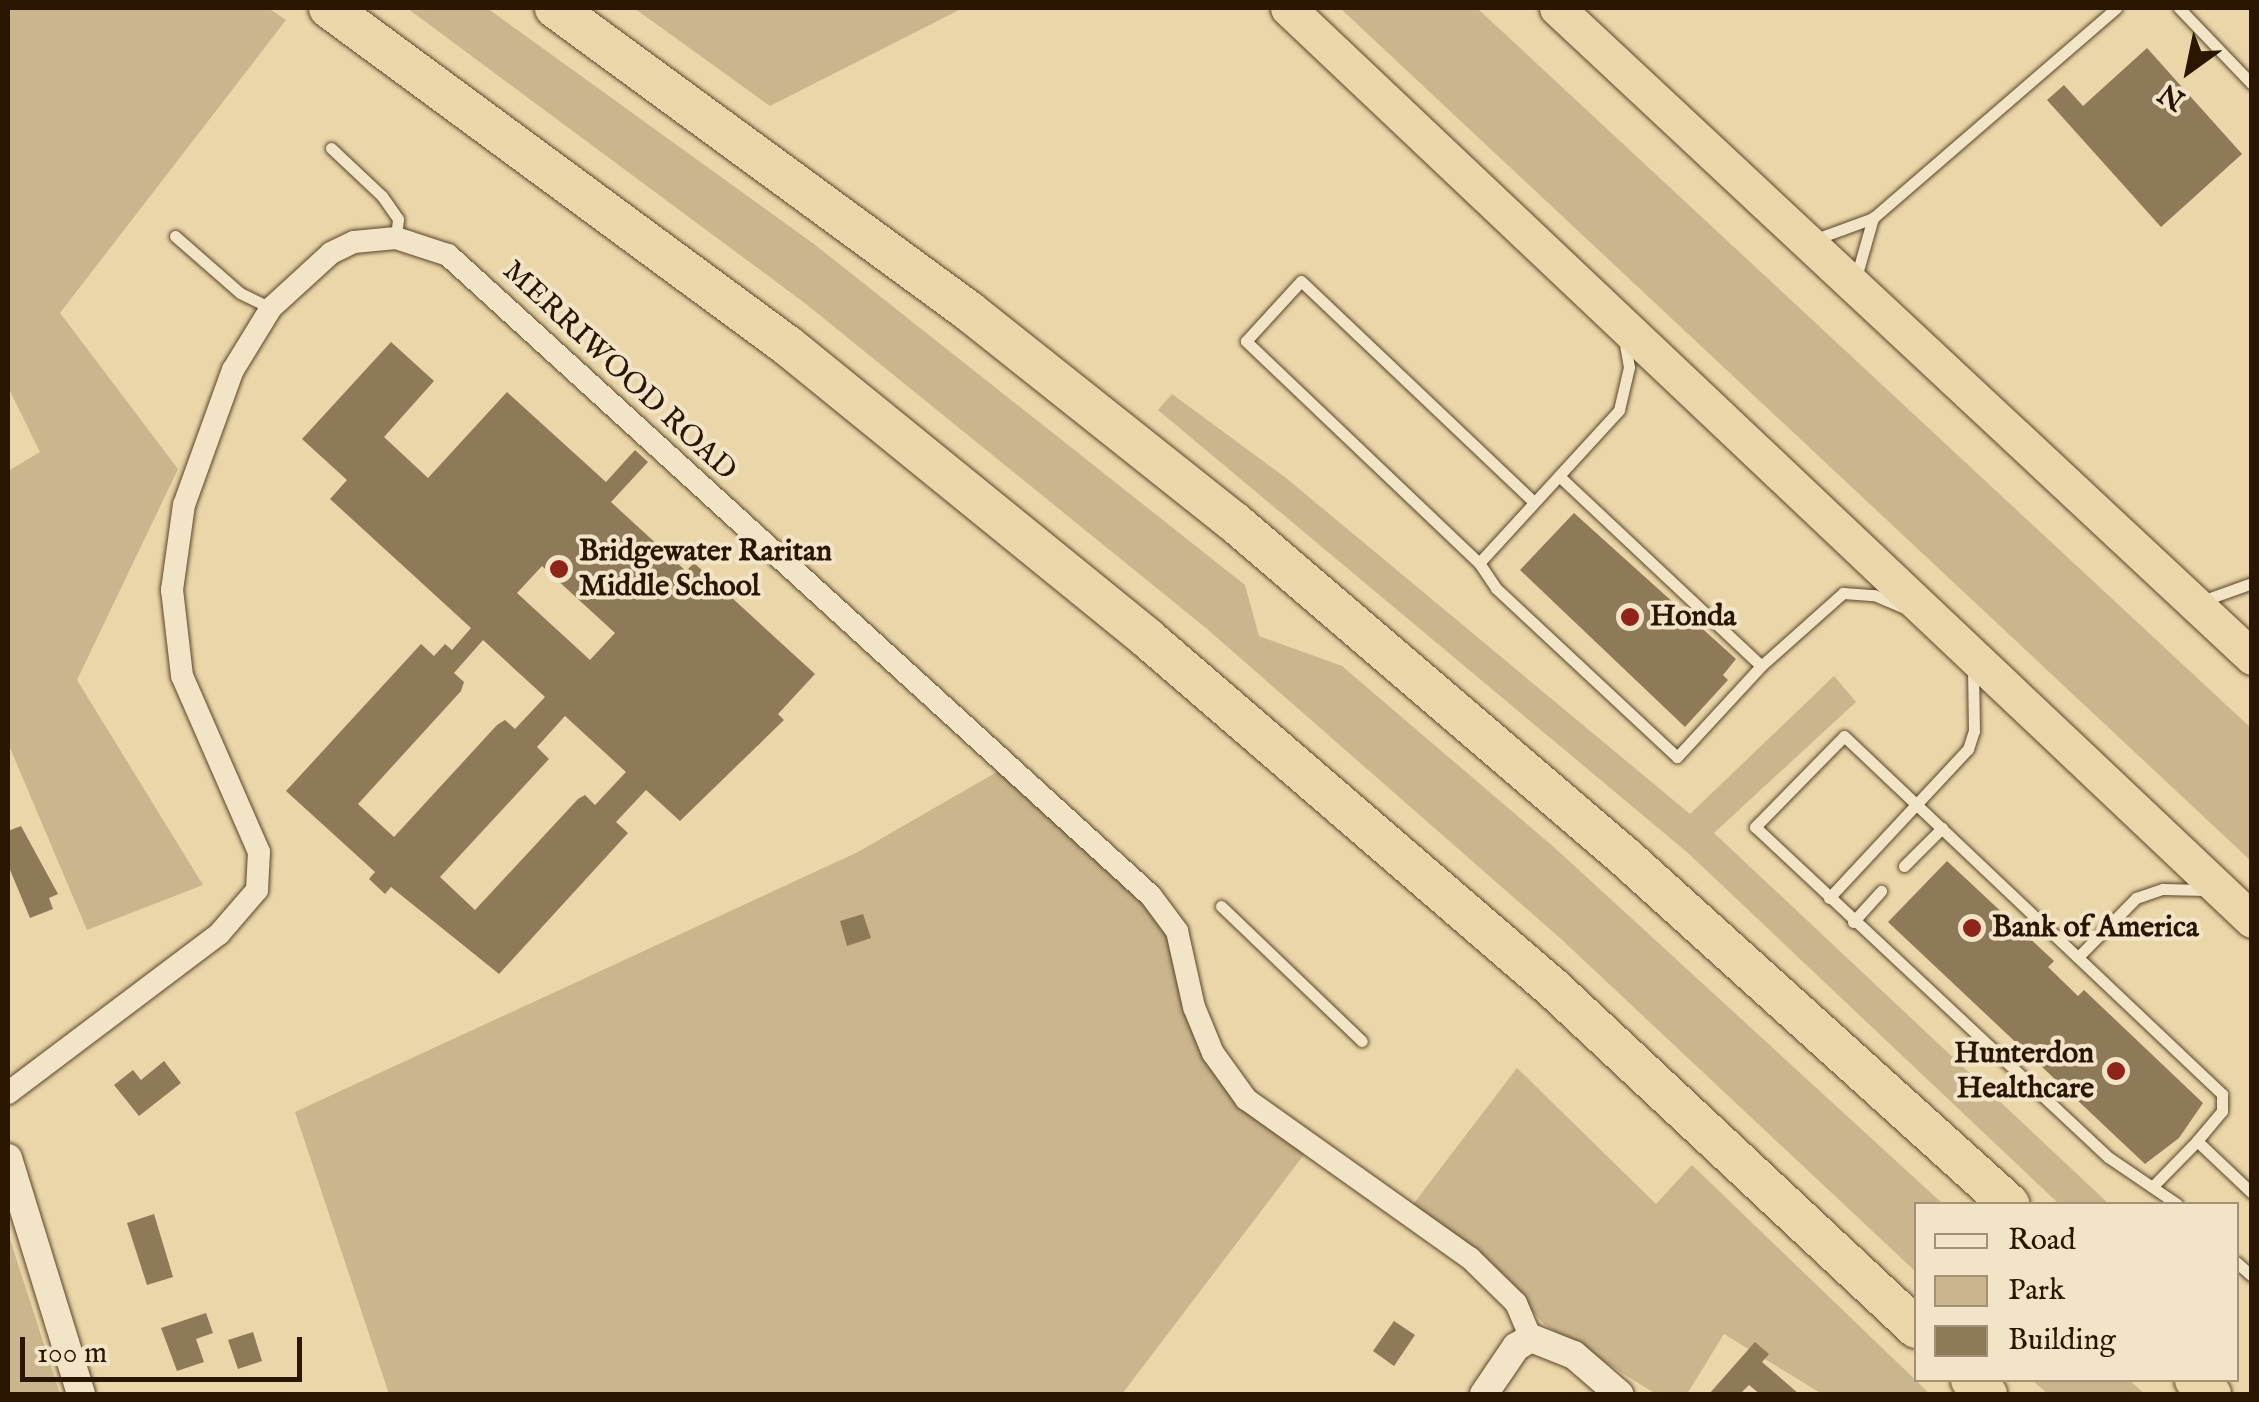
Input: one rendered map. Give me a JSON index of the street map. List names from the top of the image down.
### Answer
{
  "streets": {
    "street": ["MERRIWOOD ROAD"]
  },
  "places": [
    "Bridgewater Raritan Middle School",
    "Honda",
    "Bank of America",
    "Hunterdon Healthcare"
  ],
  "legend": ["Road", "Park", "Building"],
  "scale_bar": "100 m",
  "north": "bottom left"
}
